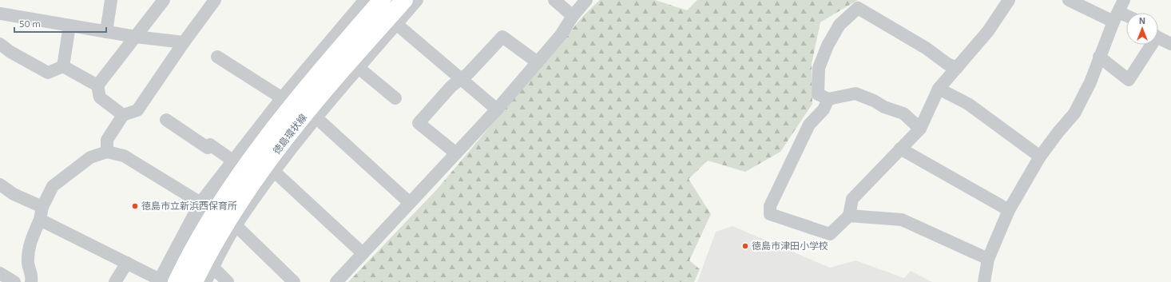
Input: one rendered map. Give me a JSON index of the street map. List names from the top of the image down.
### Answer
{
  "streets": {
    "main road": ["徳島環状線"]
  },
  "places": ["徳島市立新浜西保育所", "徳島市津田小学校"],
  "scale_bar": "50 m",
  "north": "top"
}
